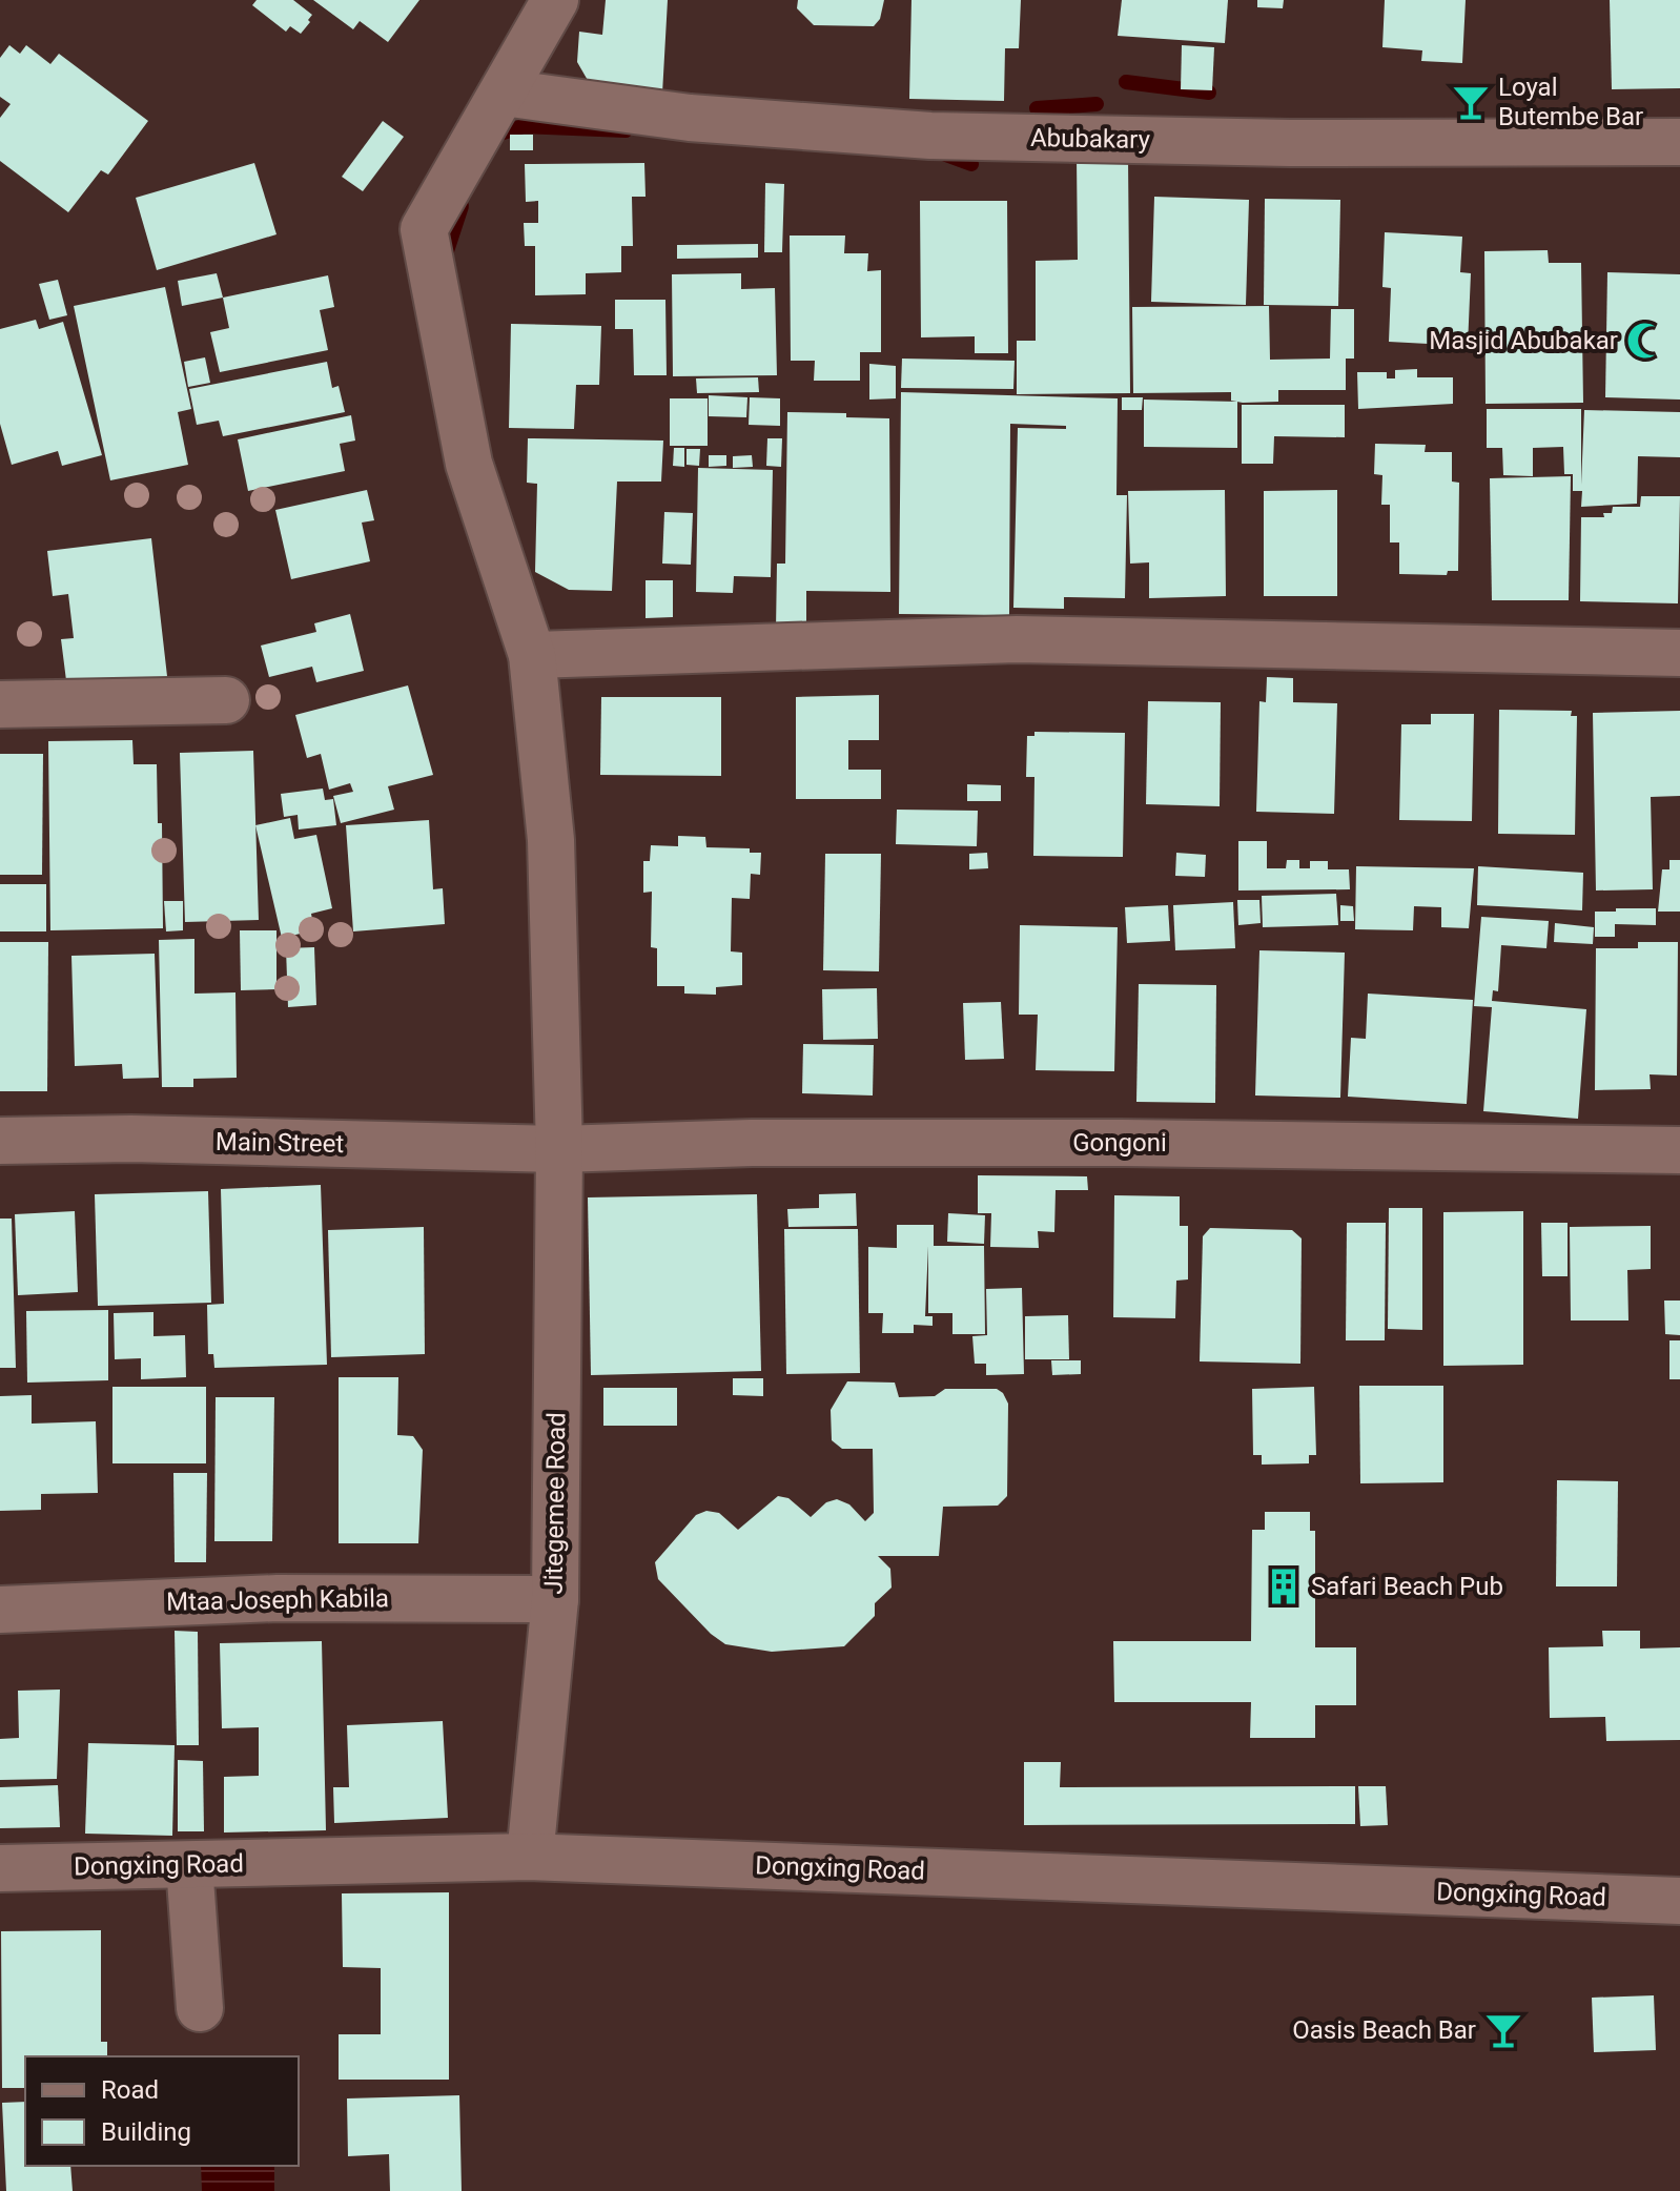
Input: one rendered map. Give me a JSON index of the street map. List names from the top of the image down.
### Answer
{
  "streets": {
    "street": [
      "Abubakary",
      "Main Street",
      "Gongoni",
      "Jitegemee Road",
      "Mtaa Joseph Kabila",
      "Dongxing Road"
    ]
  },
  "crossings": [
    ["Abubakary", "Jitegemee Road"],
    ["Main Street", "Gongoni"],
    ["Main Street", "Jitegemee Road"],
    ["Gongoni", "Jitegemee Road"],
    ["Jitegemee Road", "Mtaa Joseph Kabila"],
    ["Jitegemee Road", "Dongxing Road"]
  ],
  "places": {
    "bar": ["Loyal Butembe Bar", "Oasis Beach Bar"],
    "mosque": ["Masjid Abubakar"],
    "building": ["Safari Beach Pub"]
  },
  "legend": ["Road", "Building"]
}
